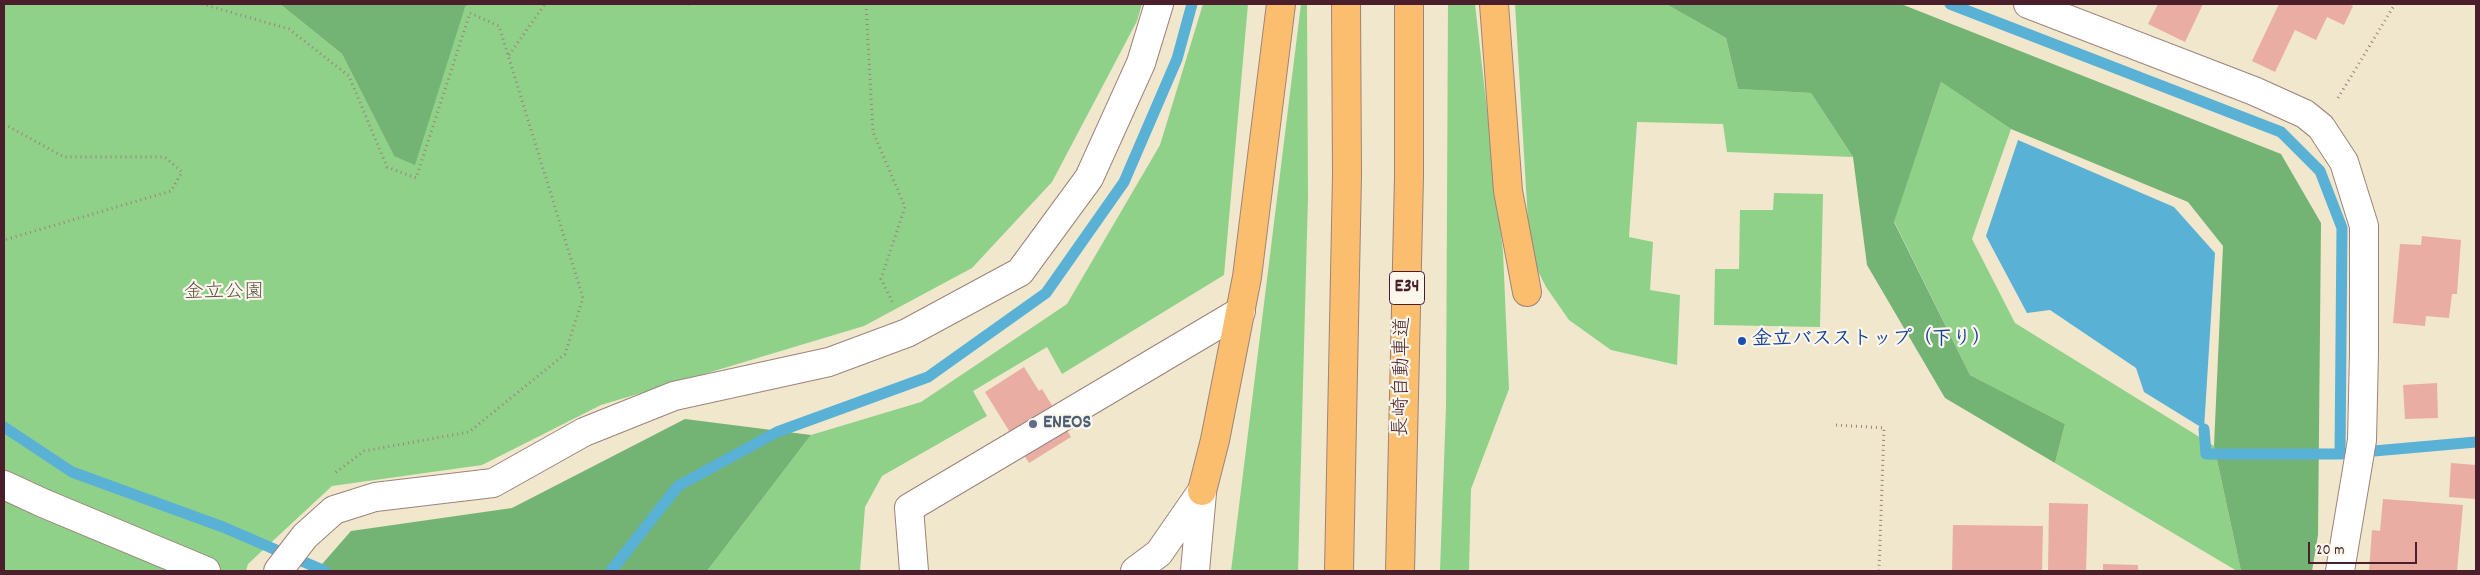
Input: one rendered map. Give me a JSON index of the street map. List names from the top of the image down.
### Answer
{
  "streets": {
    "highway": ["E34", "長崎自動車道"]
  },
  "parks": ["金立公園"],
  "places": ["金立バスストップ（下り）", "ENEOS"],
  "scale_bar": "20 m"
}
